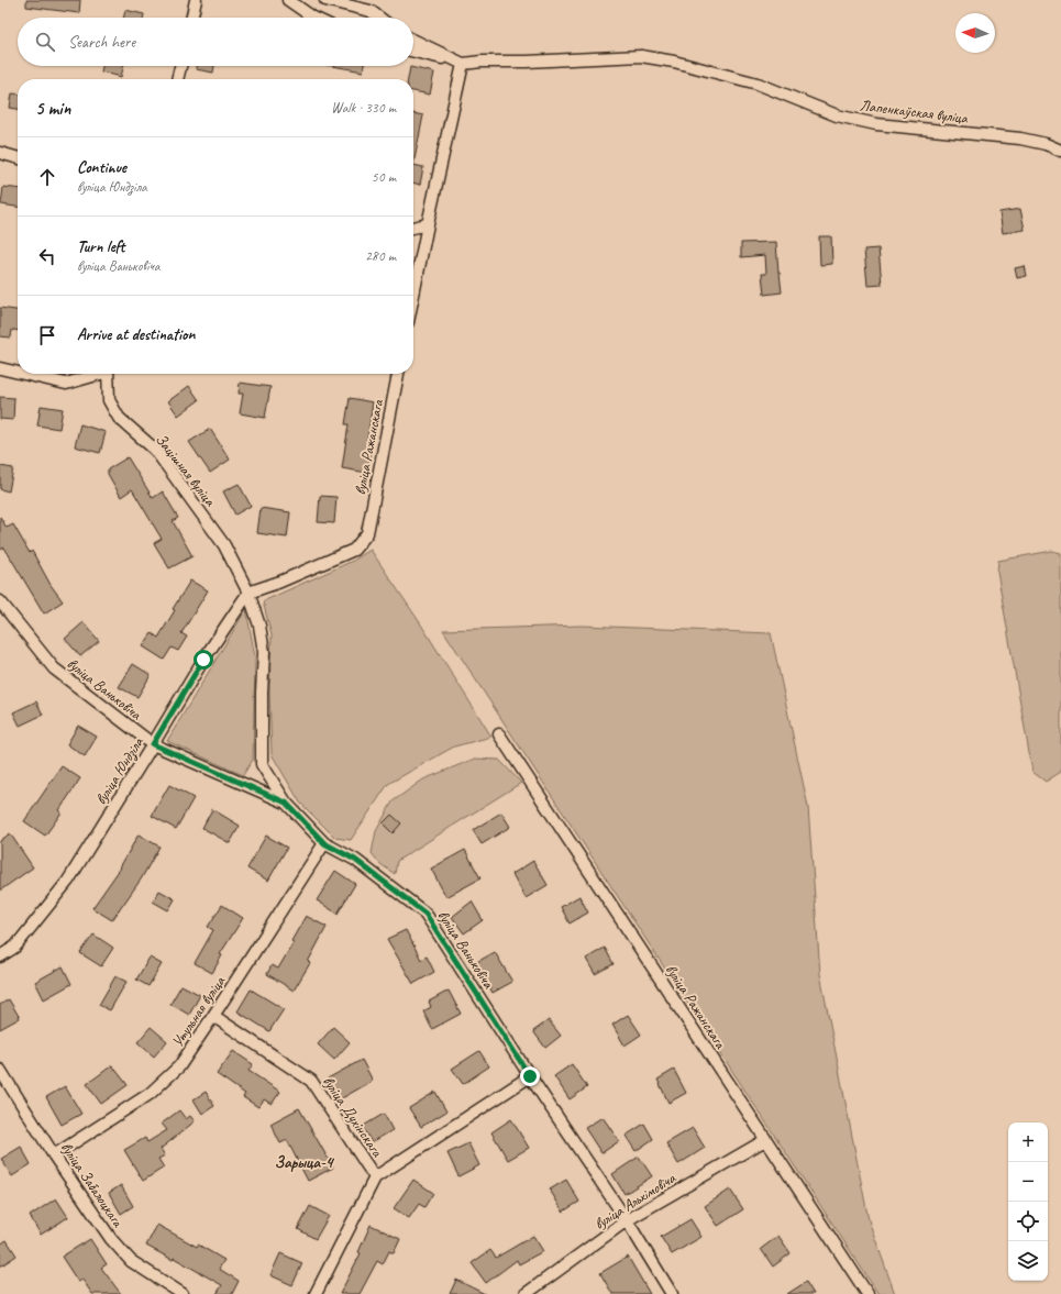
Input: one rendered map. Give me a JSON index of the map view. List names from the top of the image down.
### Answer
{
  "streets": {
    "street": [
      "Лапенкаўская вуліца",
      "вуліца Ражанскага",
      "Зацішная вуліца",
      "вуліца Ваньковіча",
      "вуліца Юндзіла",
      "Утульная вуліца",
      "вуліца Духінскага",
      "вуліца Забалоцкага",
      "вуліца Альхімовіча"
    ]
  },
  "crossings": [
    ["вуліца Ражанскага", "Зацішная вуліца"],
    ["вуліца Ражанскага", "вуліца Юндзіла"],
    ["вуліца Ражанскага", "вуліца Альхімовіча"],
    ["Зацішная вуліца", "вуліца Ваньковіча"],
    ["Зацішная вуліца", "вуліца Юндзіла"],
    ["вуліца Ваньковіча", "вуліца Юндзіла"],
    ["вуліца Ваньковіча", "Утульная вуліца"],
    ["вуліца Ваньковіча", "вуліца Духінскага"],
    ["вуліца Ваньковіча", "вуліца Альхімовіча"],
    ["Утульная вуліца", "вуліца Духінскага"],
    ["Утульная вуліца", "вуліца Забалоцкага"]
  ],
  "districts": ["Зарыца-4"],
  "north": "left",
  "page": {
    "search": "Search here",
    "heading": ["5 min", "Walk · 330 m"],
    "list": [
      ["Continue", "вуліца Юндзіла", "50 m"],
      ["Turn left", "вуліца Ваньковіча", "280 m"],
      "Arrive at destination"
    ],
    "map_buttons": ["+", "−"]
  }
}
